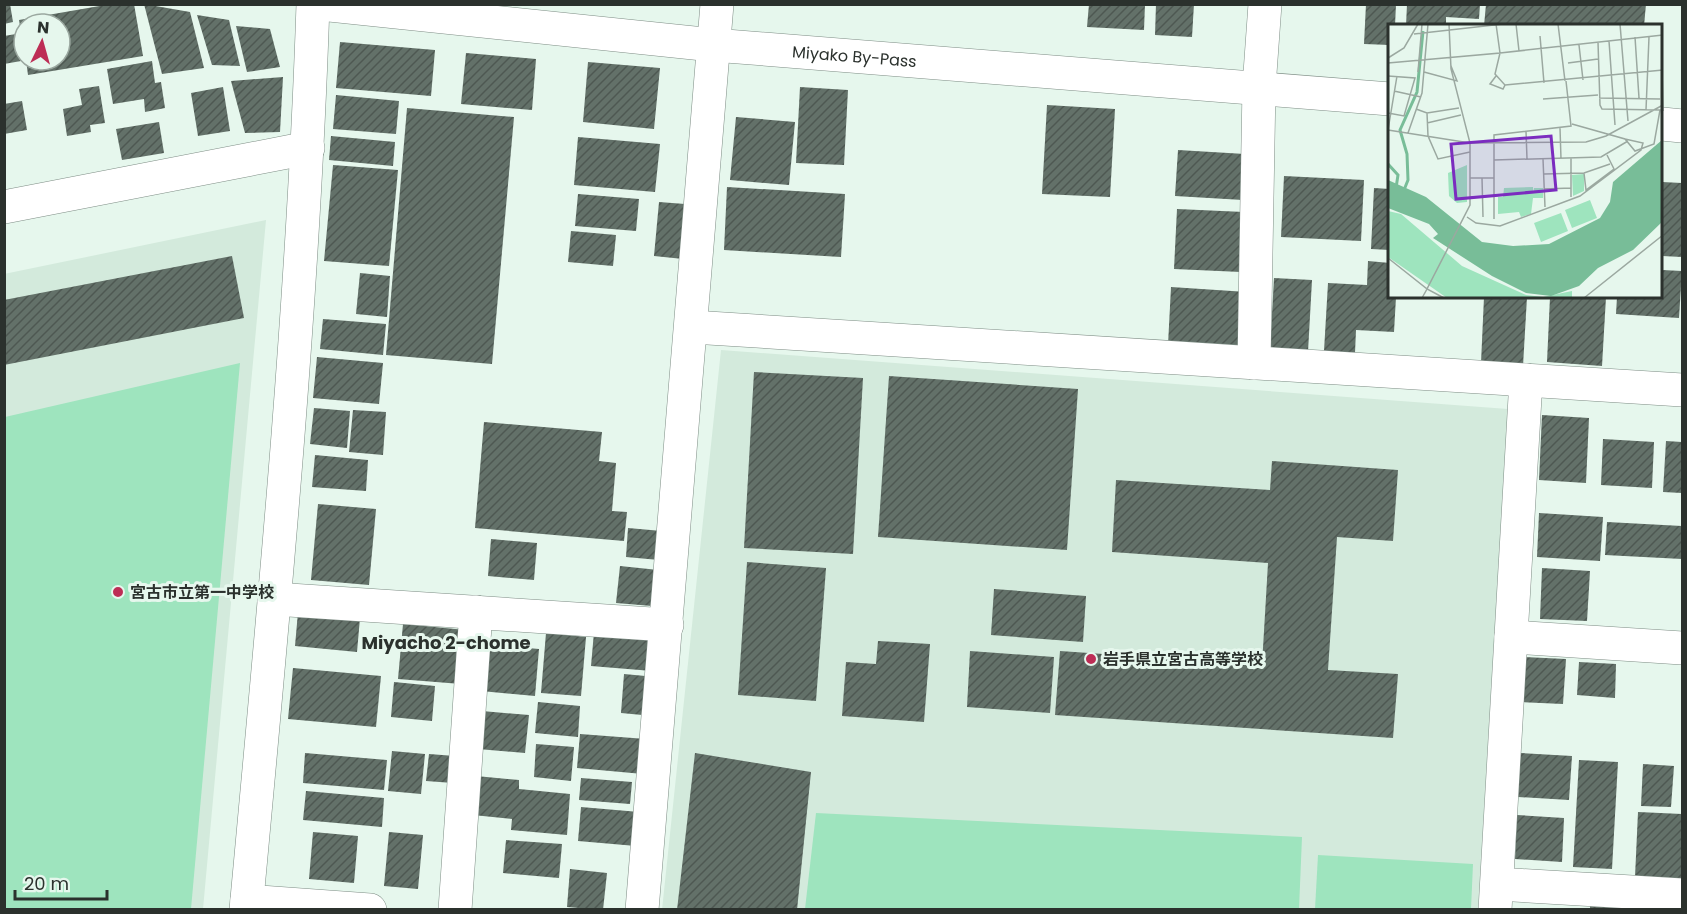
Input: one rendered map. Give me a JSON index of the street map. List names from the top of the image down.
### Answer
{
  "streets": {
    "main road": ["Miyako By-Pass"]
  },
  "districts": ["Miyacho 2-chome"],
  "places": ["宮古市立第一中学校", "岩手県立宮古高等学校"],
  "scale_bar": "20 m",
  "north": "top"
}
